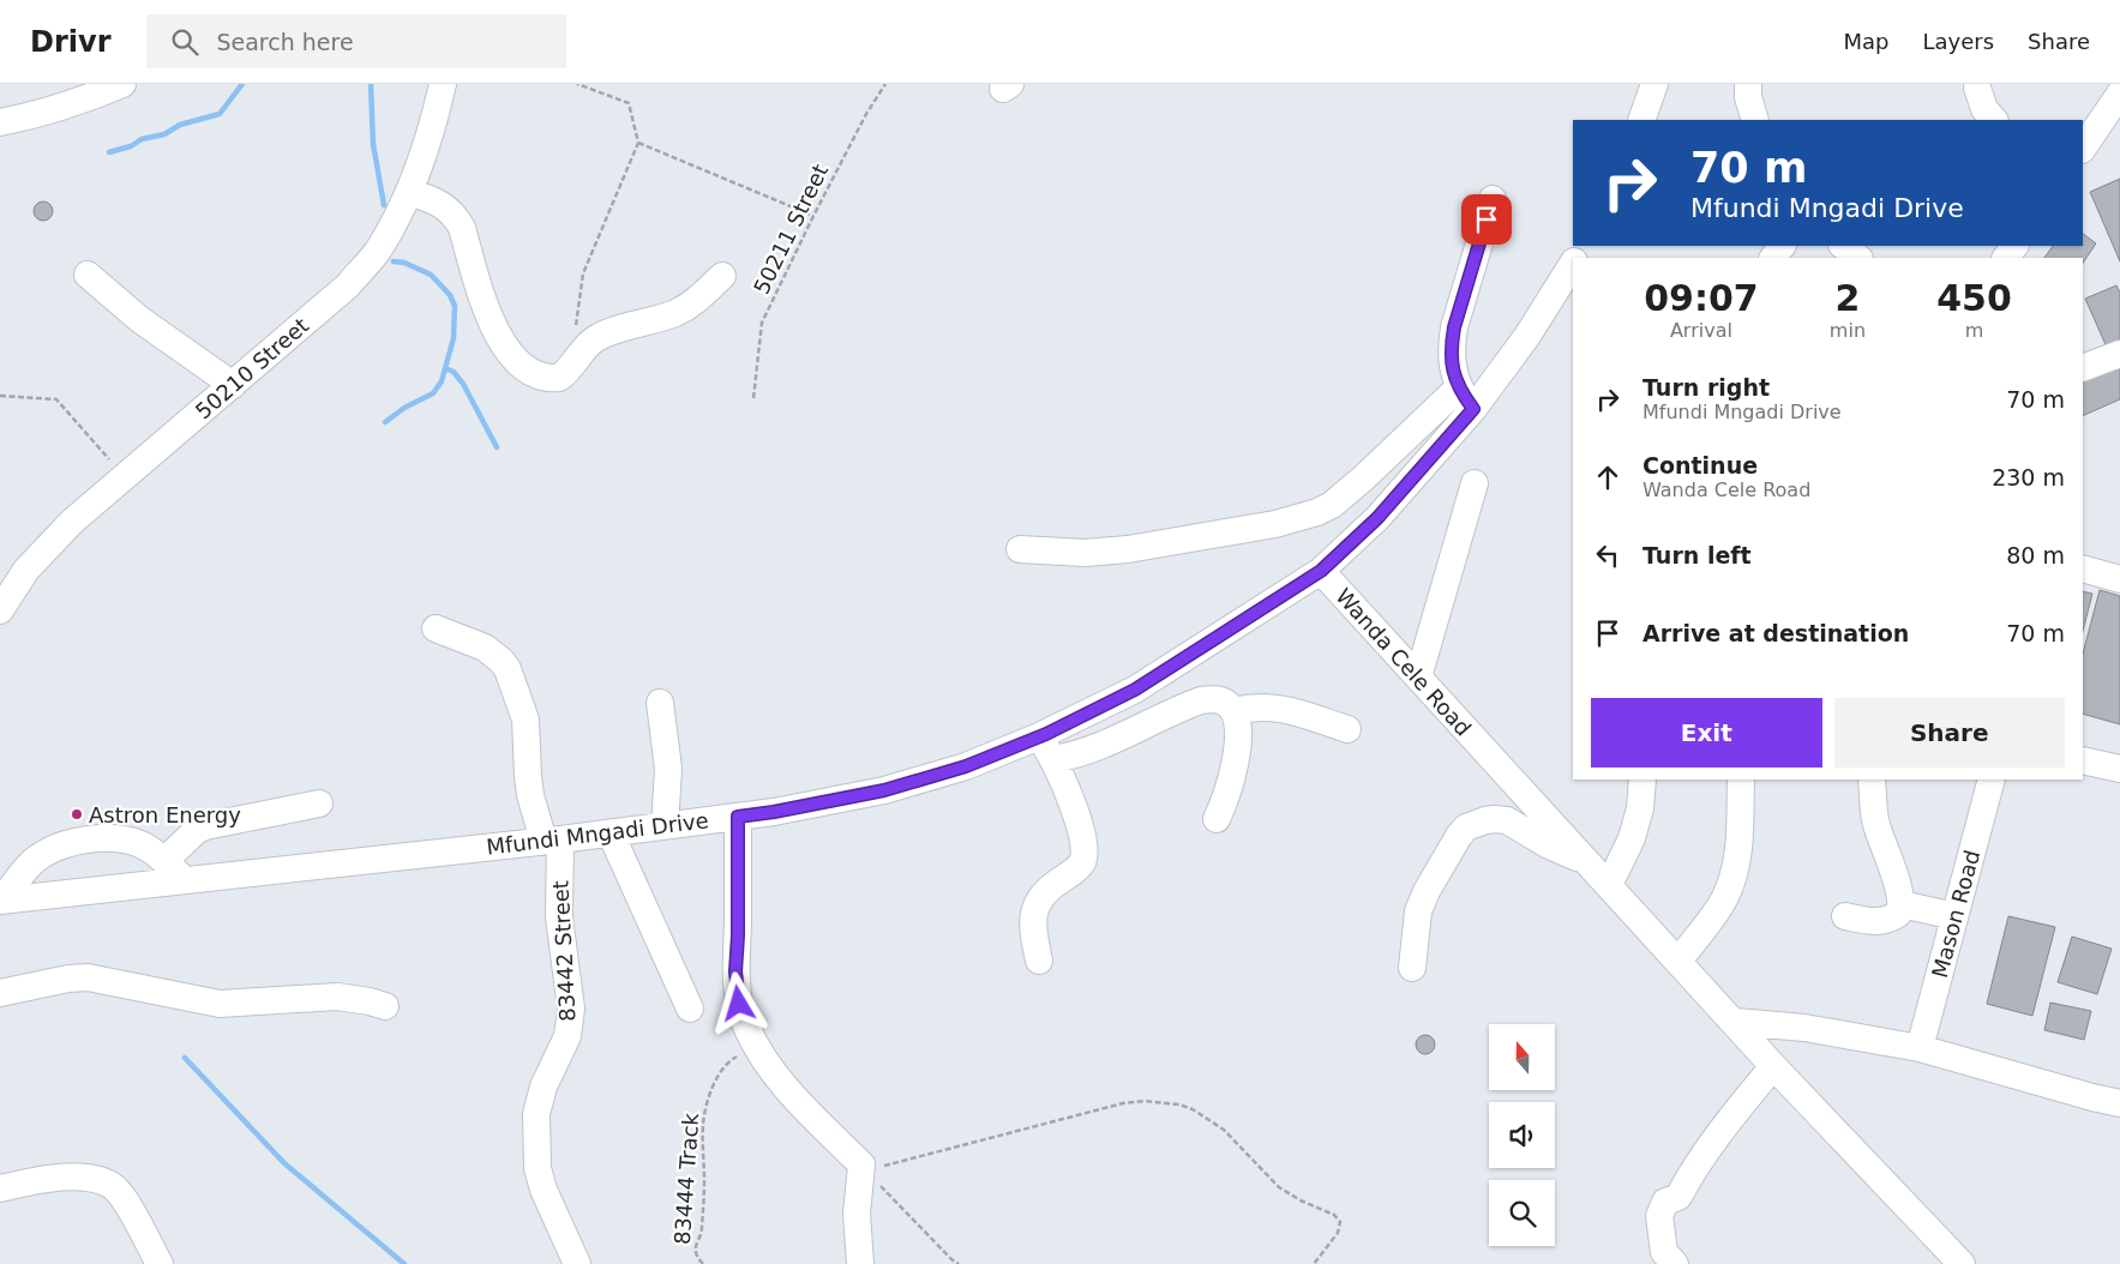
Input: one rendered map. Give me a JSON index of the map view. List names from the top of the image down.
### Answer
{
  "streets": {
    "street": [
      "50210 Street",
      "Wanda Cele Road",
      "Mfundi Mngadi Drive",
      "Mason Road",
      "83442 Street"
    ],
    "path": ["50211 Street", "83444 Track"]
  },
  "crossings": [
    ["Wanda Cele Road", "Mfundi Mngadi Drive"],
    ["Mfundi Mngadi Drive", "83442 Street"]
  ],
  "places": ["Astron Energy"],
  "north": "top",
  "page": {
    "header": "Drivr",
    "search": "Search here",
    "nav": ["Map", "Layers", "Share"],
    "turn": ["70 m", "Mfundi Mngadi Drive"],
    "eta": [
      "09:07",
      "Arrival",
      "2",
      "min",
      "450",
      "m"
    ],
    "list": [
      {
        "name": "Turn right",
        "note": "Mfundi Mngadi Drive",
        "value": "70 m"
      },
      {
        "name": "Continue",
        "note": "Wanda Cele Road",
        "value": "230 m"
      },
      {
        "name": "Turn left",
        "value": "80 m"
      },
      {
        "name": "Arrive at destination",
        "value": "70 m"
      }
    ],
    "buttons": ["Exit", "Share"]
  }
}
